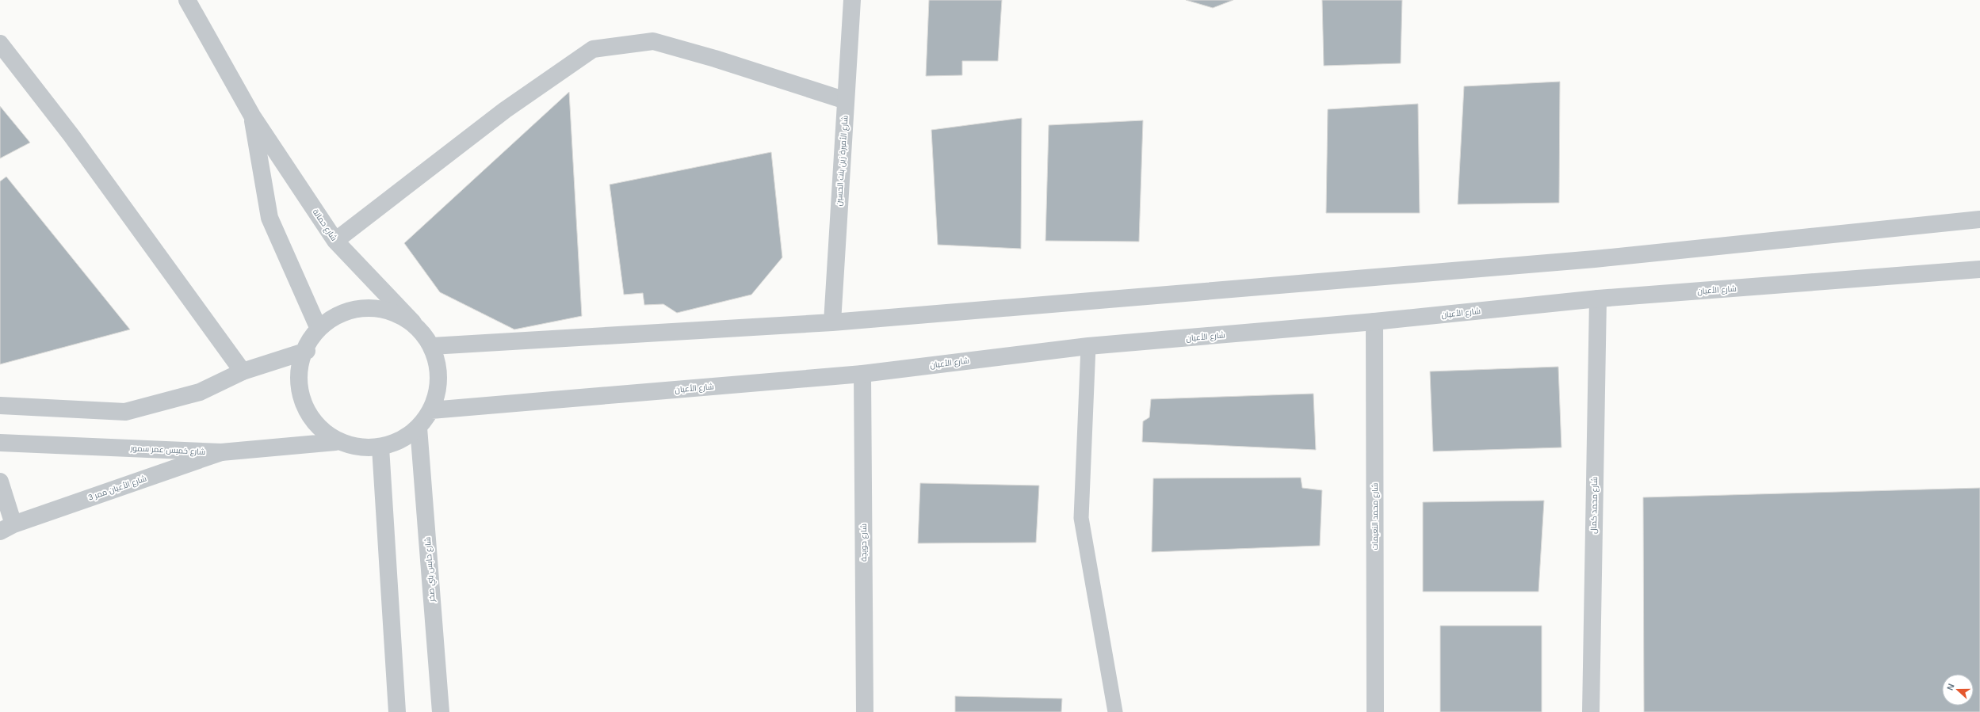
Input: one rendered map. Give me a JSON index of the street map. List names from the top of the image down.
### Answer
{
  "streets": {
    "street": [
      "شارع الأميرة زين بنت الحسين",
      "شارع حمانة",
      "شارع الأعيان",
      "شارع خميس عمر سمور",
      "شارع الأعيان ممر 3",
      "شارع محمد كمال",
      "شارع محمد النعيمات",
      "شارع حويجة",
      "شارع حابس بني صخر"
    ]
  },
  "crossings": [
    ["شارع حمانة", "شارع الأعيان"],
    ["شارع حمانة", "شارع خميس عمر سمور"],
    ["شارع حمانة", "شارع حابس بني صخر"],
    ["شارع الأعيان", "شارع محمد كمال"],
    ["شارع الأعيان", "شارع محمد النعيمات"],
    ["شارع الأعيان", "شارع حويجة"],
    ["شارع خميس عمر سمور", "شارع الأعيان ممر 3"]
  ],
  "north": "left"
}
